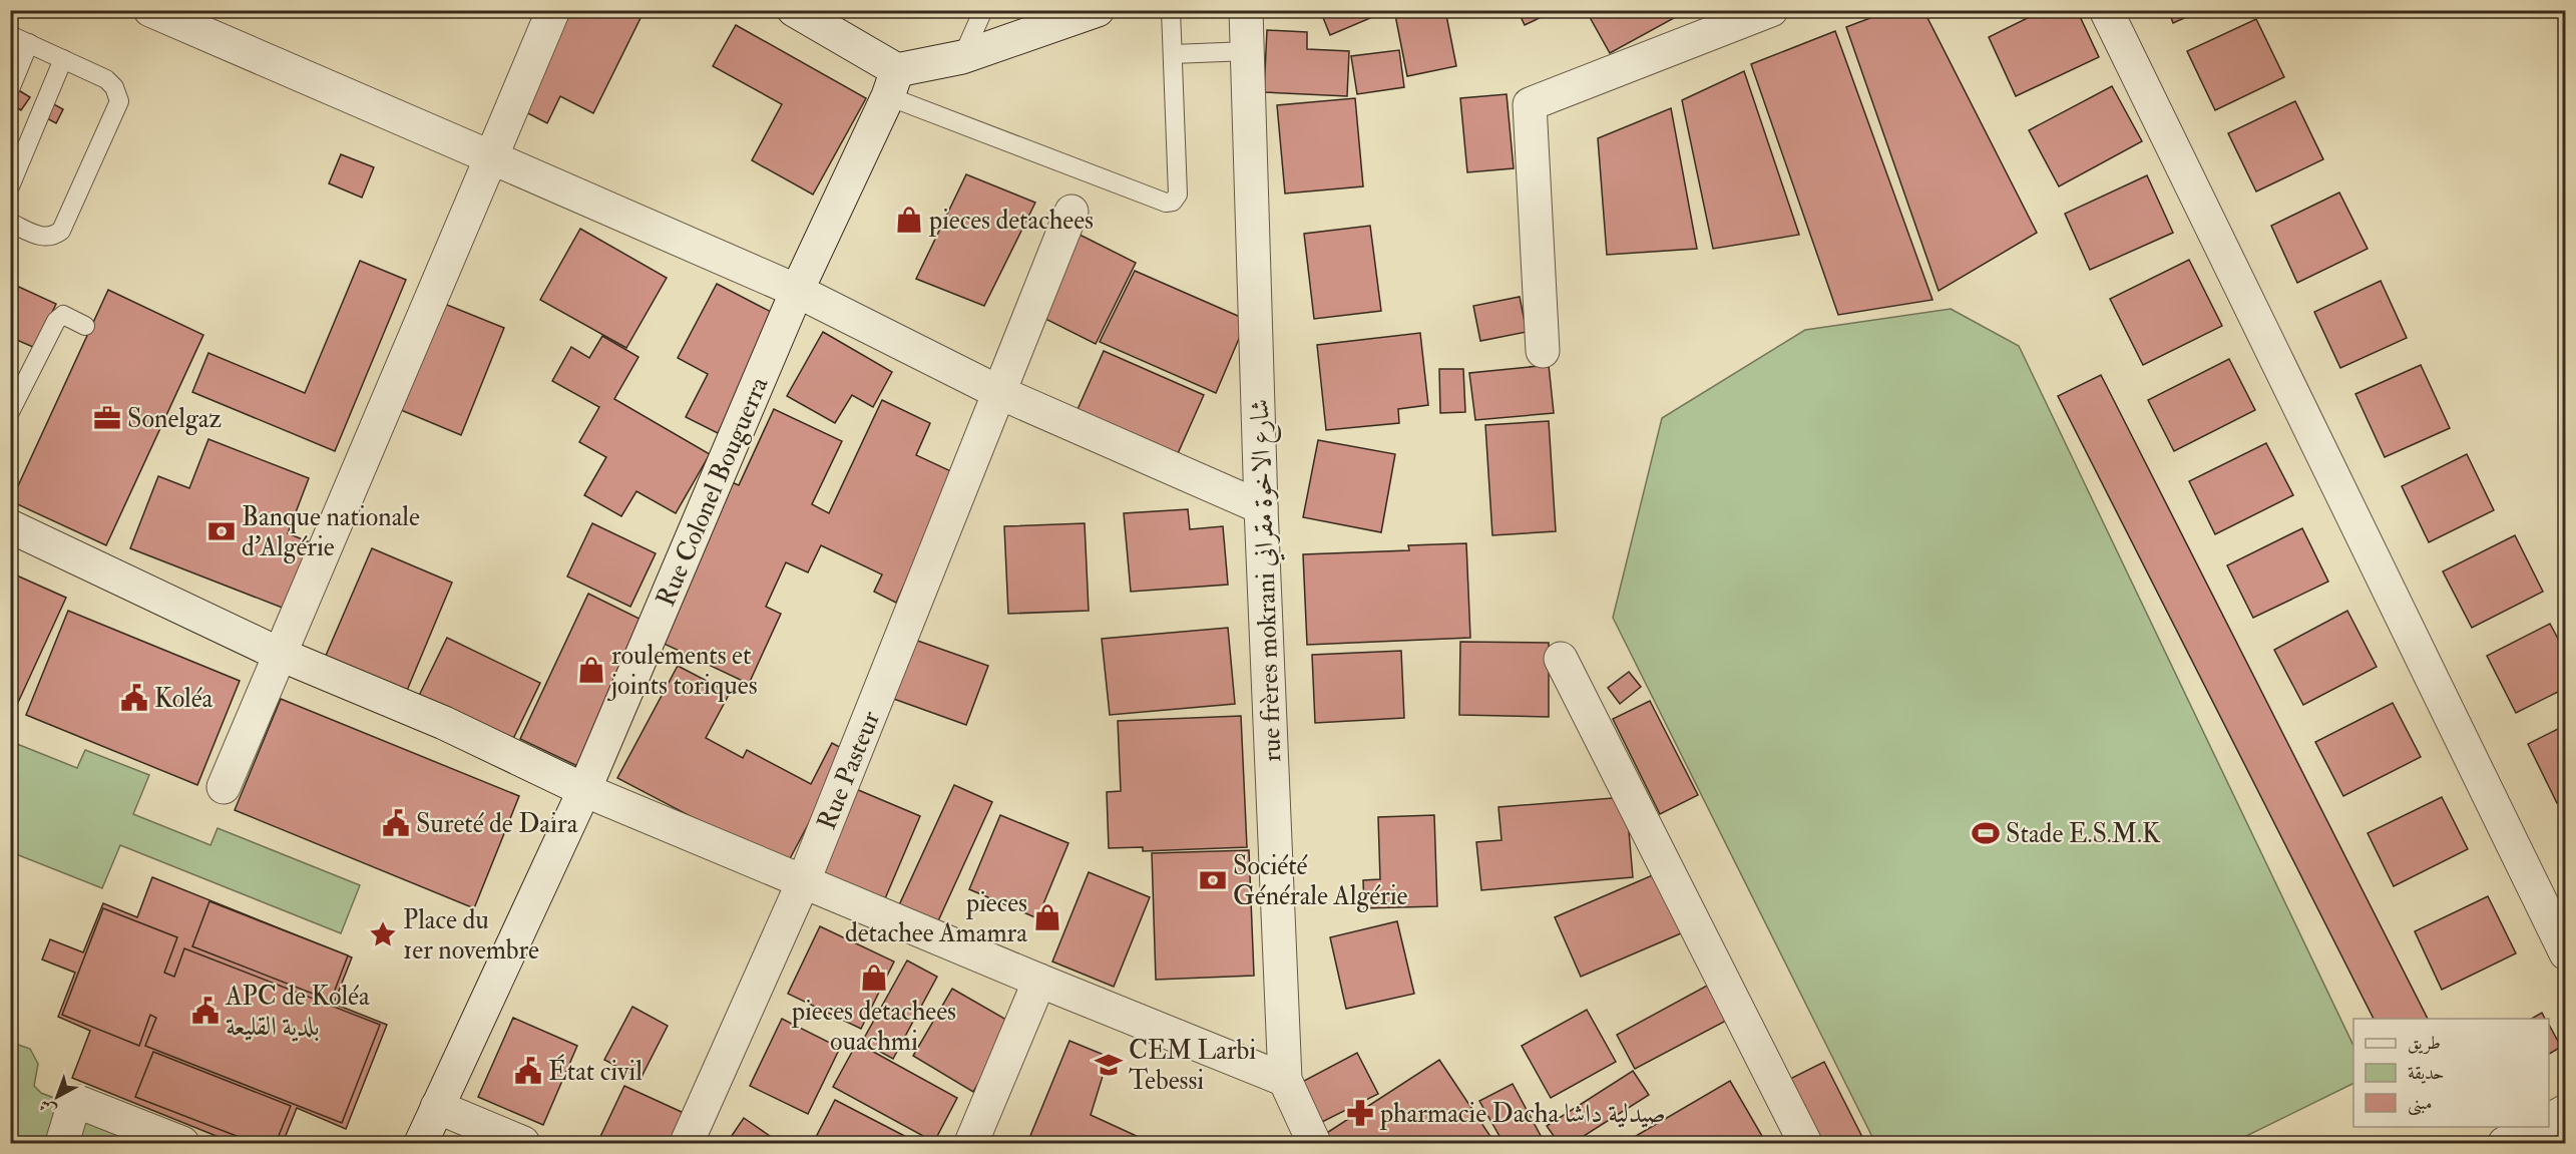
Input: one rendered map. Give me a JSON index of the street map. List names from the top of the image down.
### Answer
{
  "streets": {
    "street": ["Rue Colonel Bouguerra", "rue frères mokrani شارع الاخوة مقراني", "Rue Pasteur"]
  },
  "places": {
    "shop": [
      "pieces detachees",
      "roulements et joints toriques",
      "pieces detachee Amamra",
      "pieces detachees ouachmi"
    ],
    "office": ["Sonelgaz"],
    "bank": ["Banque nationale d'Algérie", "Société Générale Algérie"],
    "public building": [
      "Koléa",
      "Sureté de Daira",
      "APC de Koléa بلدية القليعة",
      "État civil"
    ],
    "sports": ["Stade E.S.M.K"],
    "place": ["Place du 1er novembre"],
    "school or university": ["CEM Larbi Tebessi"],
    "pharmacy": ["pharmacie Dacha صيدلية داشا"]
  },
  "legend": ["طريق", "حديقة", "مبنى"],
  "north": "bottom left"
}
